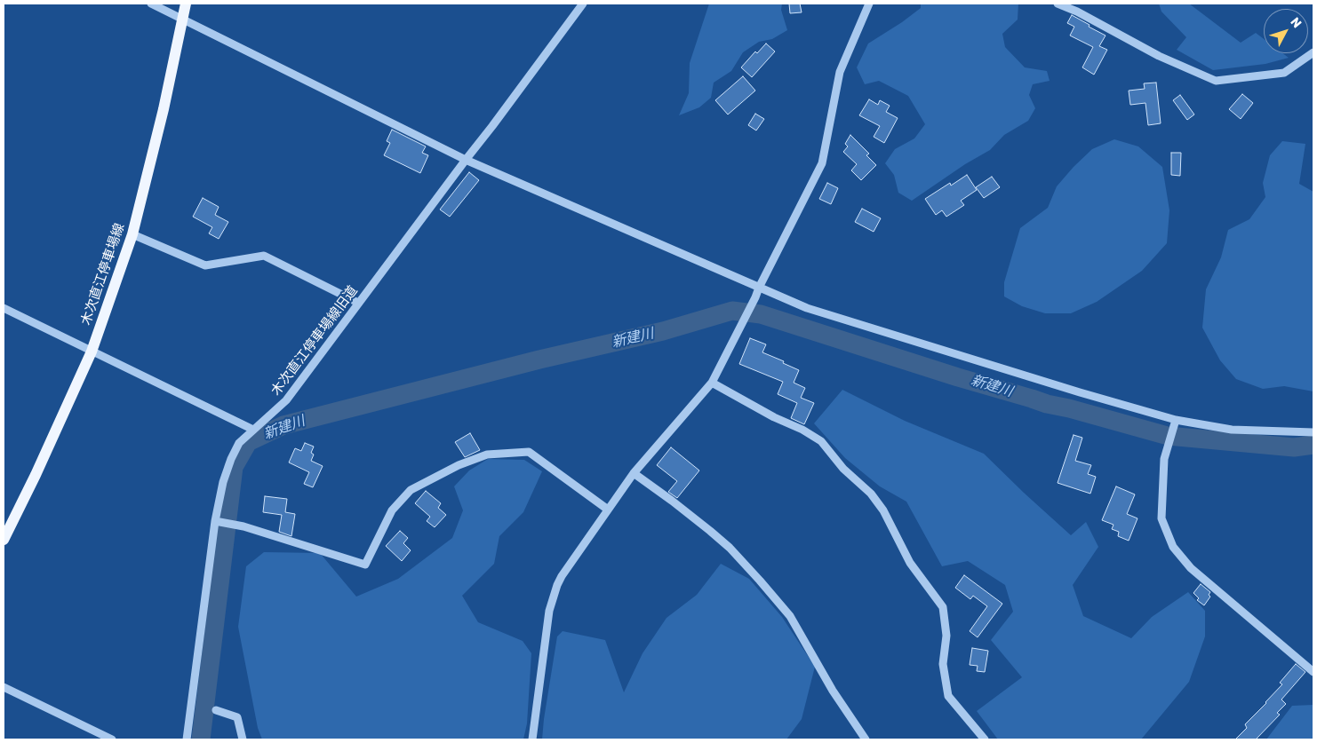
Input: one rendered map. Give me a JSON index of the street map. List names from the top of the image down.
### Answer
{
  "streets": {
    "main road": ["木次直江停車場線"],
    "street": ["木次直江停車場線旧道"]
  },
  "water": ["新建川"],
  "north": "top right"
}
